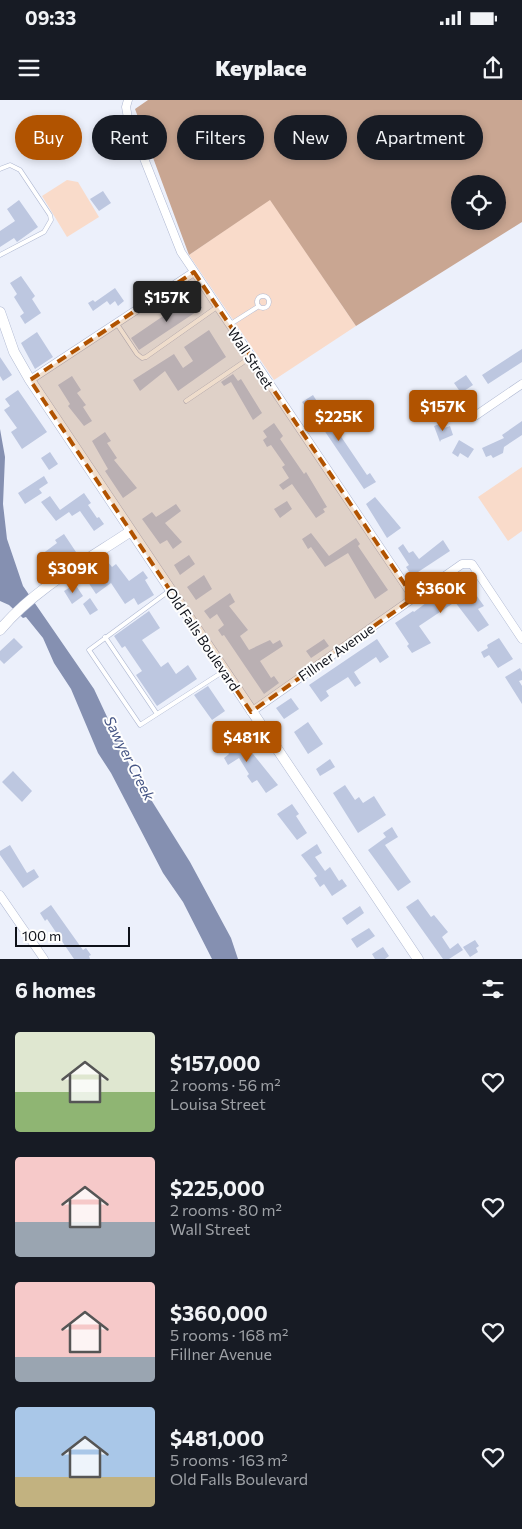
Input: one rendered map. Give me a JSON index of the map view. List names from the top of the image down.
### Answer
{
  "streets": {
    "street": ["Wall Street", "Old Falls Boulevard", "Fillner Avenue"]
  },
  "crossings": [
    ["Wall Street", "Fillner Avenue"],
    ["Old Falls Boulevard", "Fillner Avenue"]
  ],
  "water": ["Sawyer Creek"],
  "scale_bar": "100 m",
  "page": {
    "status": "09:33",
    "header": "Keyplace",
    "chip": [
      "Buy",
      "Rent",
      "Filters",
      "New",
      "Apartment"
    ],
    "price": [
      "$157K",
      "$157K",
      "$225K",
      "$309K",
      "$360K",
      "$481K"
    ],
    "scale": "100 m",
    "heading": "6 homes",
    "list": [
      {
        "name": "$157,000",
        "note": "2 rooms · 56 m² · Louisa Street"
      },
      {
        "name": "$225,000",
        "note": "2 rooms · 80 m² · Wall Street"
      },
      {
        "name": "$360,000",
        "note": "5 rooms · 168 m² · Fillner Avenue"
      },
      {
        "name": "$481,000",
        "note": "5 rooms · 163 m² · Old Falls Boulevard"
      }
    ]
  }
}
